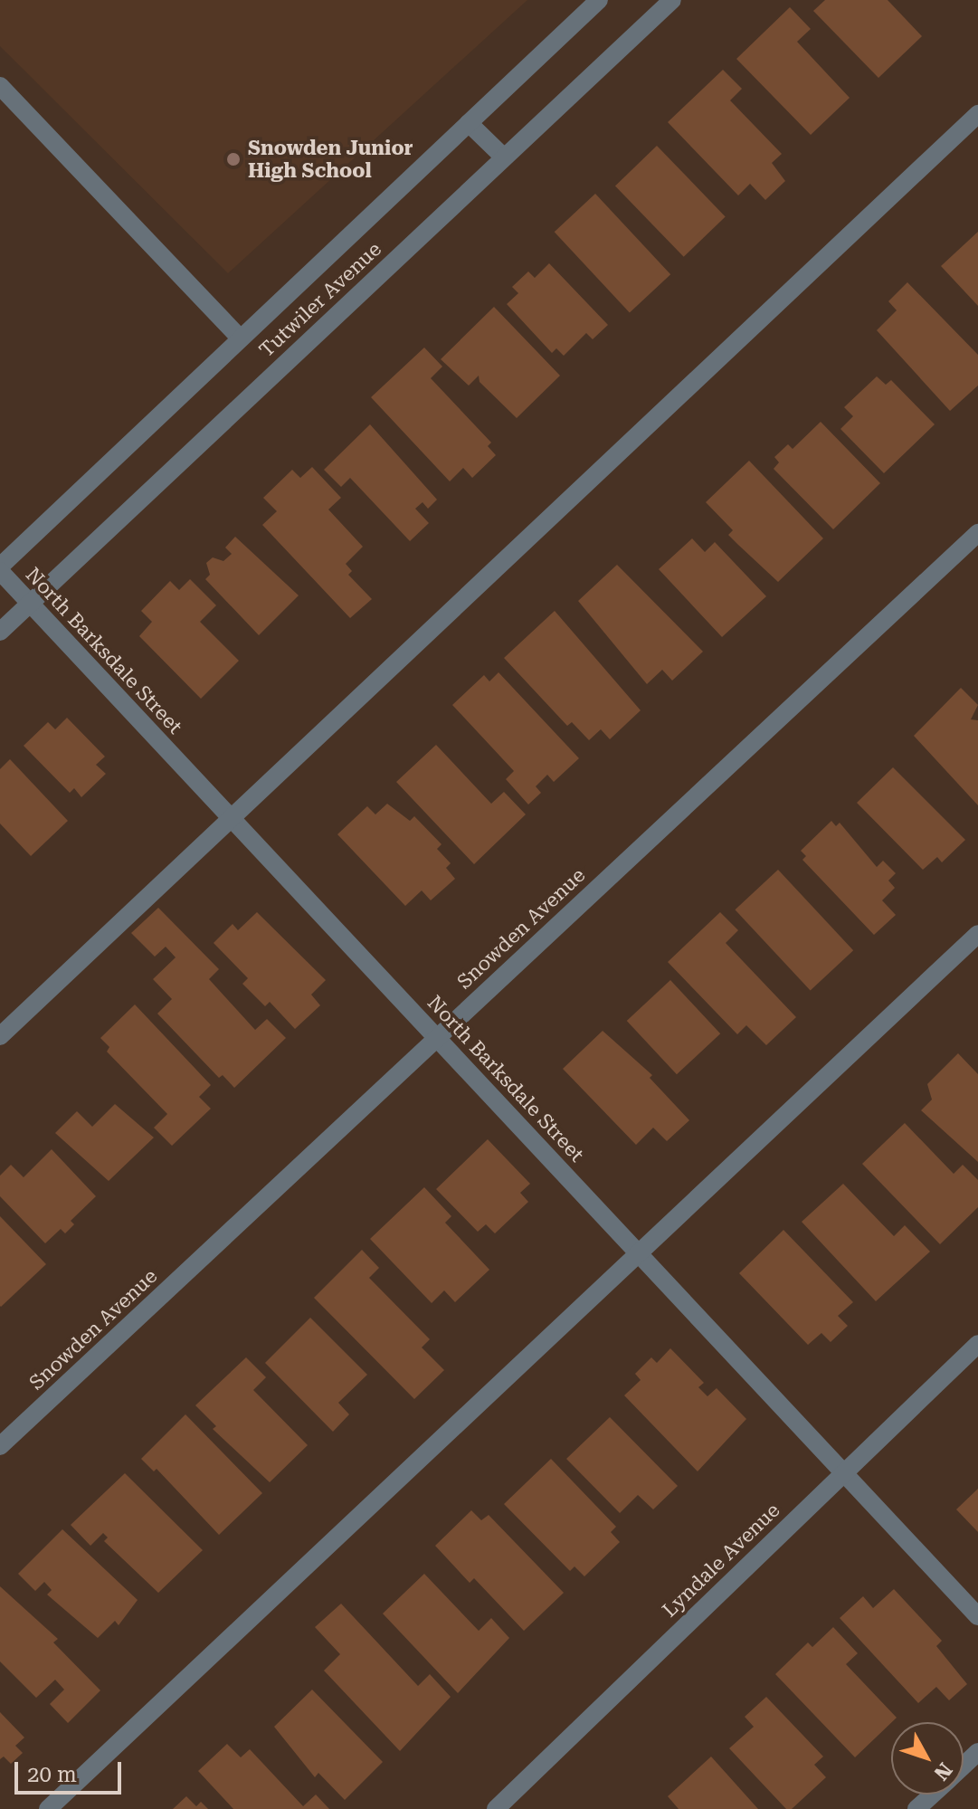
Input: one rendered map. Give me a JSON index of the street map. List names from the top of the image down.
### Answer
{
  "streets": {
    "street": [
      "Tutwiler Avenue",
      "North Barksdale Street",
      "Snowden Avenue",
      "Lyndale Avenue"
    ]
  },
  "crossings": [
    ["Tutwiler Avenue", "North Barksdale Street"],
    ["North Barksdale Street", "Snowden Avenue"],
    ["North Barksdale Street", "Lyndale Avenue"]
  ],
  "places": ["Snowden Junior High School"],
  "scale_bar": "20 m",
  "north": "bottom right"
}
